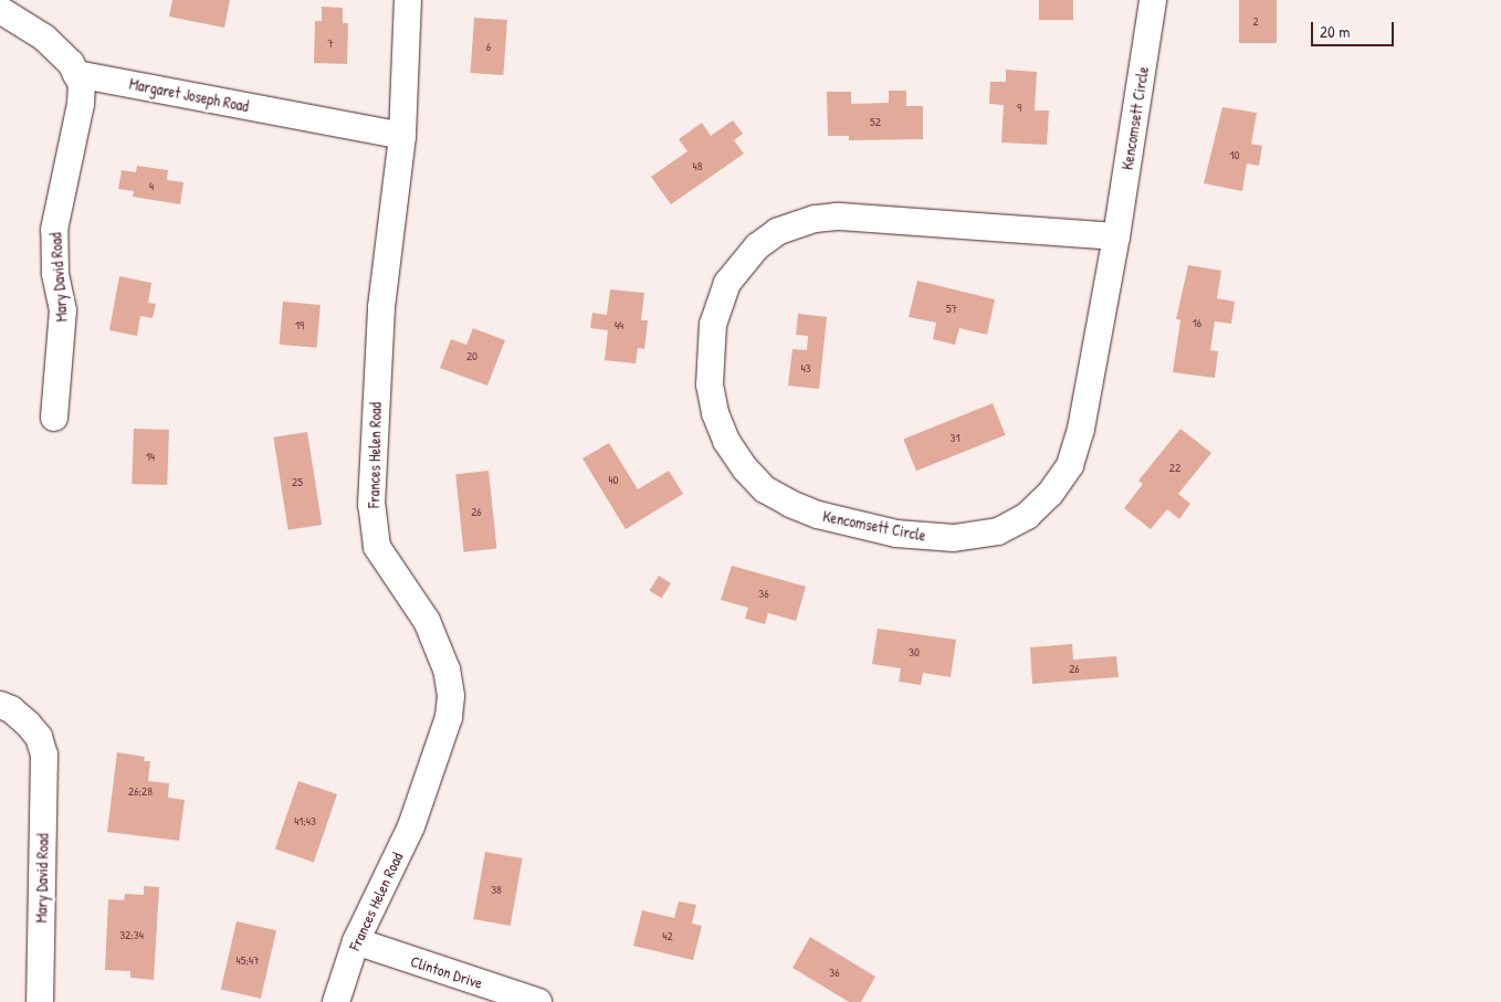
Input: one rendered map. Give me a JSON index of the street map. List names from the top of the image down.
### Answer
{
  "streets": {
    "street": [
      "Margaret Joseph Road",
      "Kencomsett Circle",
      "Mary David Road",
      "Frances Helen Road",
      "Clinton Drive"
    ]
  },
  "crossings": [
    ["Margaret Joseph Road", "Mary David Road"],
    ["Margaret Joseph Road", "Frances Helen Road"],
    ["Frances Helen Road", "Clinton Drive"]
  ],
  "house_numbers": [
    "2",
    "7",
    "6",
    "9",
    "52",
    "10",
    "48",
    "4",
    "57",
    "16",
    "19",
    "44",
    "20",
    "43",
    "31",
    "14",
    "22",
    "40",
    "25",
    "26",
    "36",
    "30",
    "26",
    "26;28",
    "41;43",
    "38",
    "32;34",
    "42",
    "45;47",
    "36"
  ],
  "scale_bar": "20 m"
}
